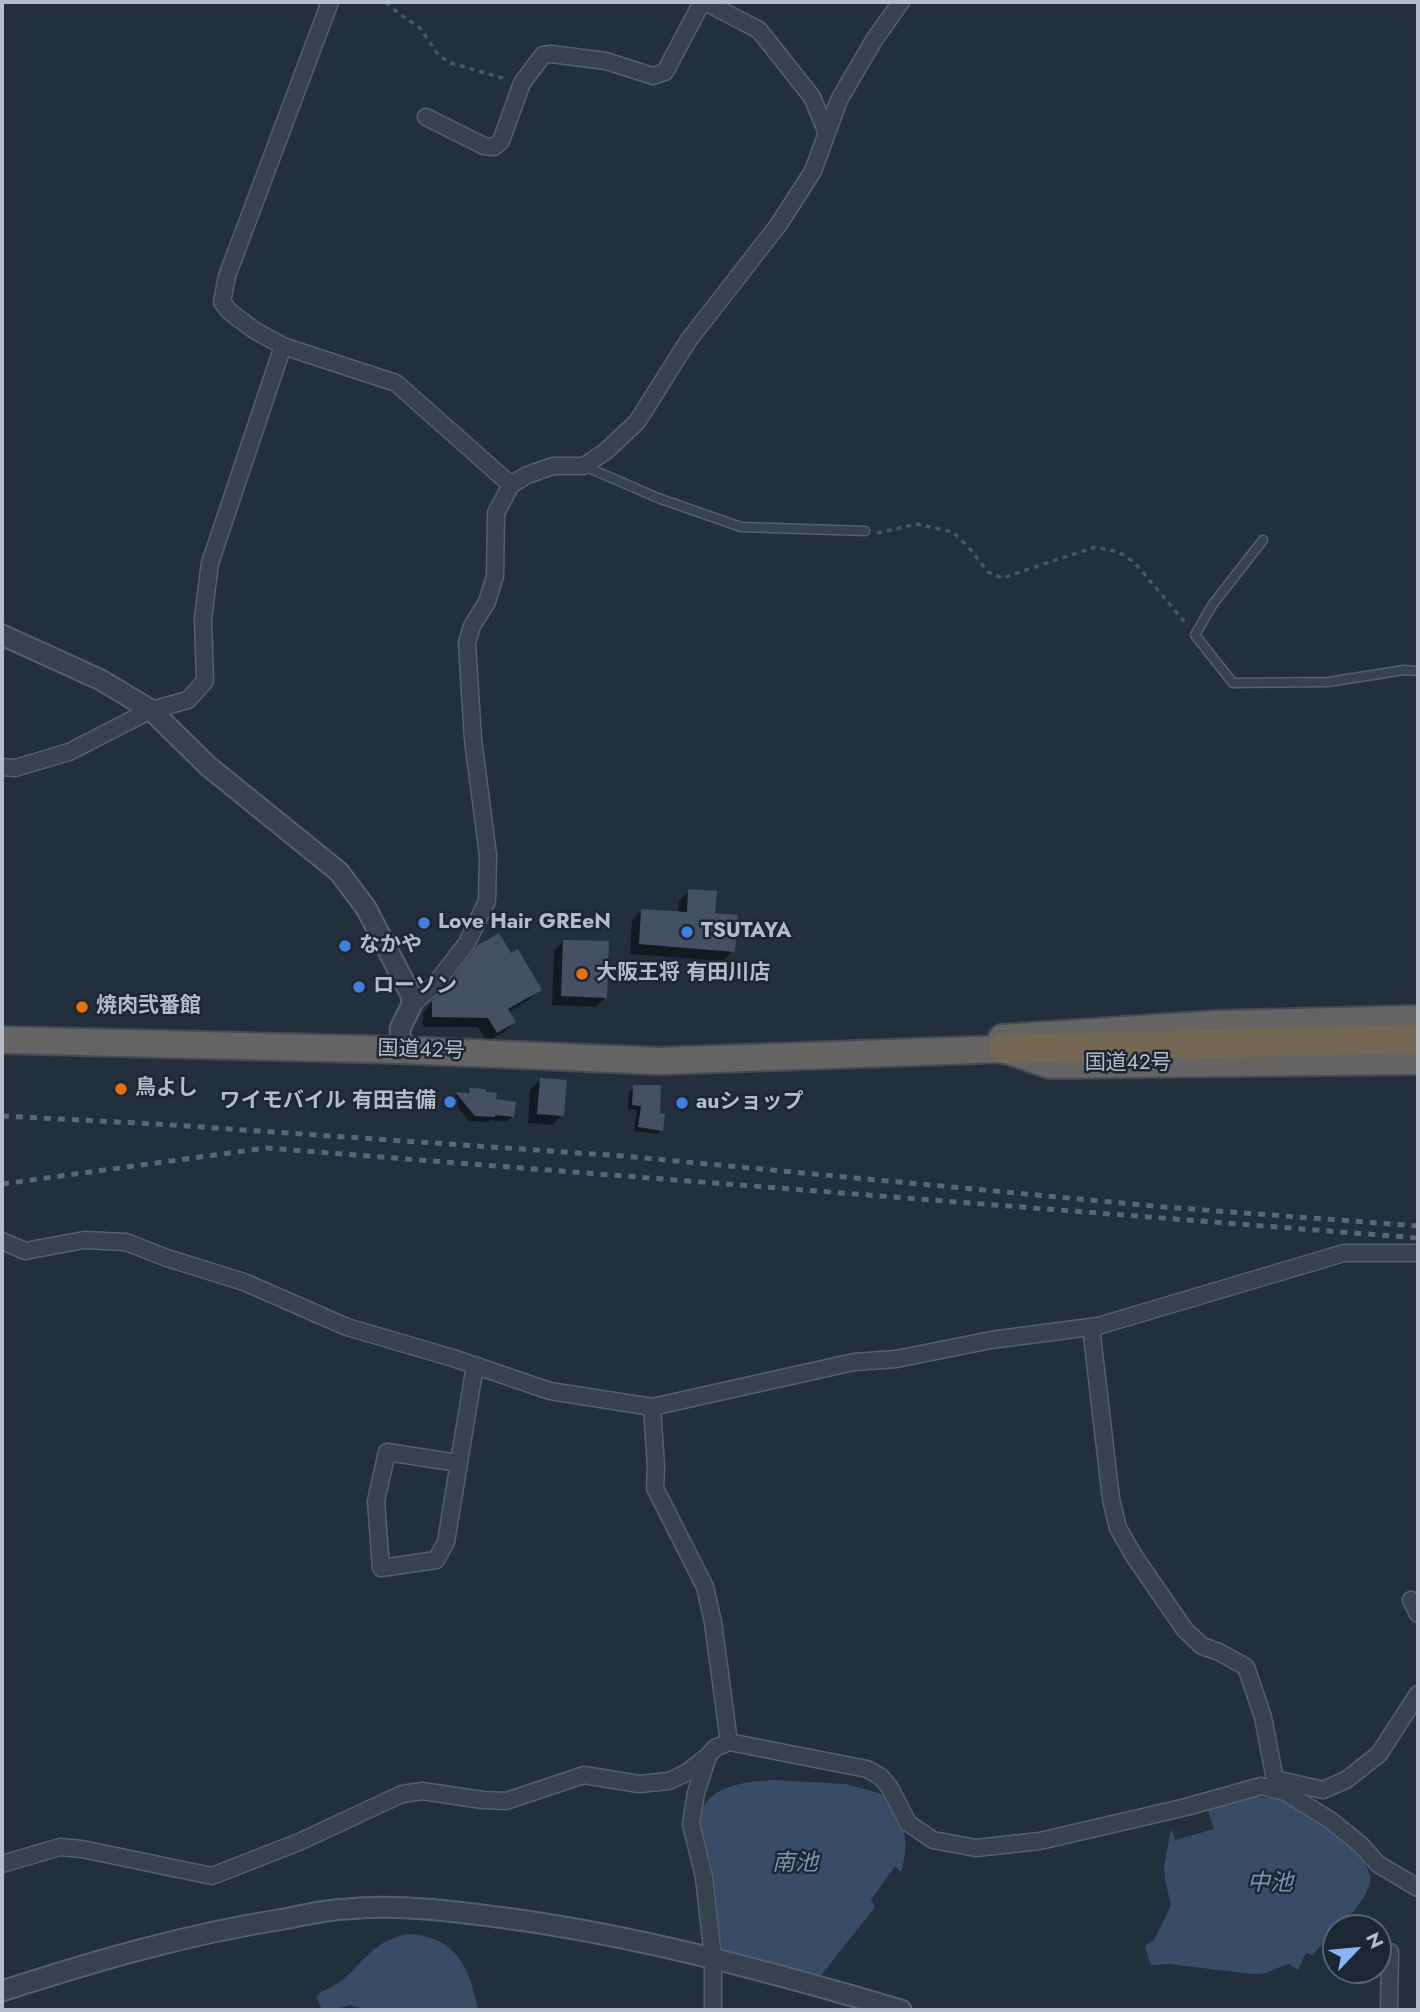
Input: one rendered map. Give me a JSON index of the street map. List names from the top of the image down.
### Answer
{
  "streets": {
    "highway": ["国道42号"]
  },
  "water": ["南池", "中池"],
  "places": [
    "Love Hair GREeN",
    "TSUTAYA",
    "なかや",
    "大阪王将 有田川店",
    "ローソン",
    "焼肉弐番館",
    "鳥よし",
    "ワイモバイル 有田吉備",
    "auショップ"
  ],
  "north": "top right"
}
